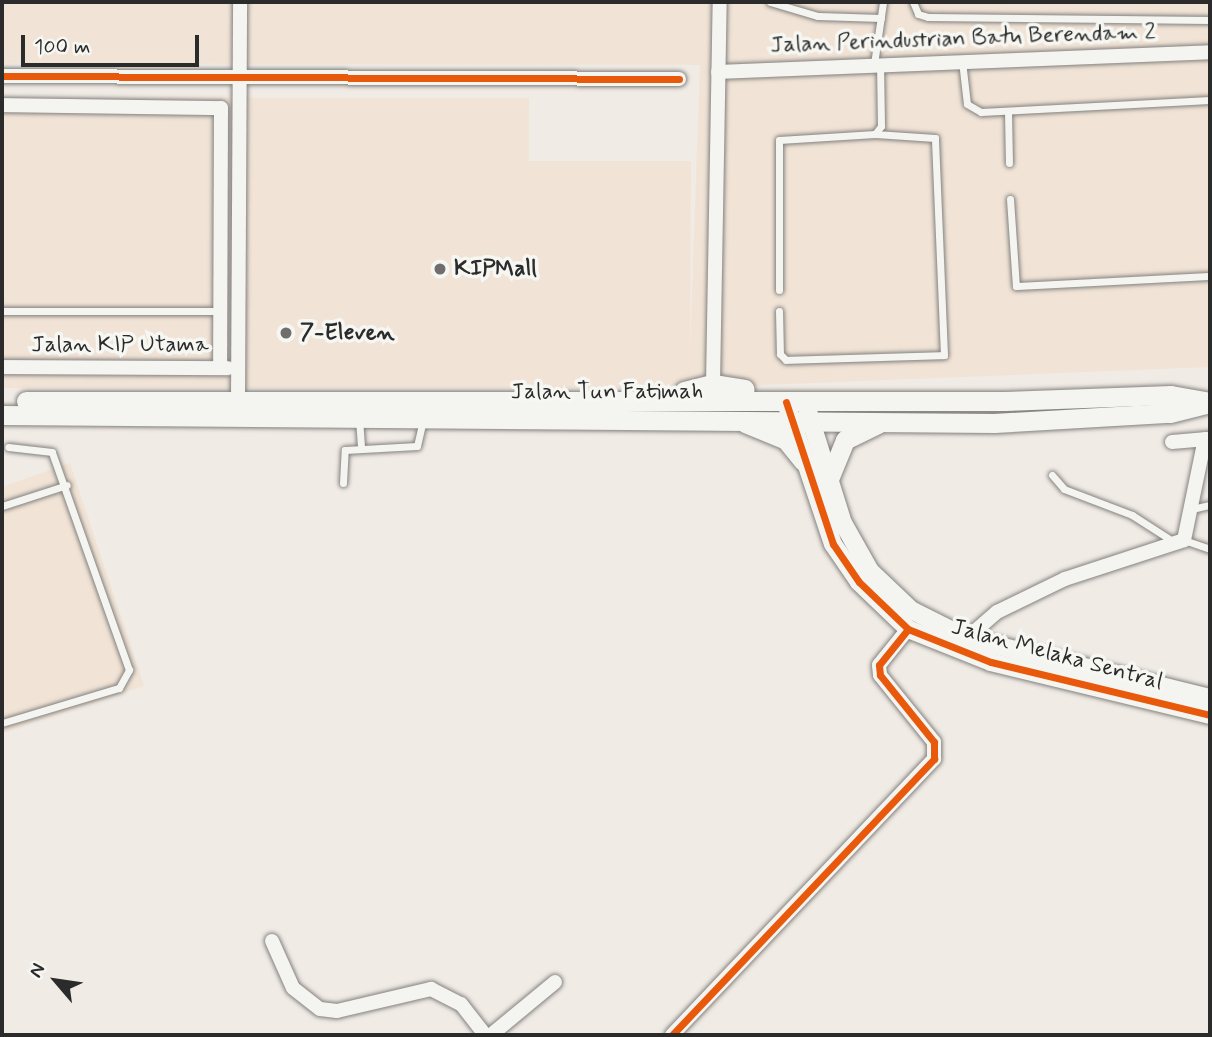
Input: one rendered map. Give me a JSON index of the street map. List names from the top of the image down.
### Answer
{
  "streets": {
    "main road": ["Jalan Tun Fatimah"],
    "street": ["Jalan Perindustrian Batu Berendam 2", "Jalan KIP Utama", "Jalan Melaka Sentral"]
  },
  "crossings": [
    ["Jalan Tun Fatimah", "Jalan Melaka Sentral"]
  ],
  "places": ["KIPMall", "7-Eleven"],
  "scale_bar": "100 m",
  "north": "top left"
}
